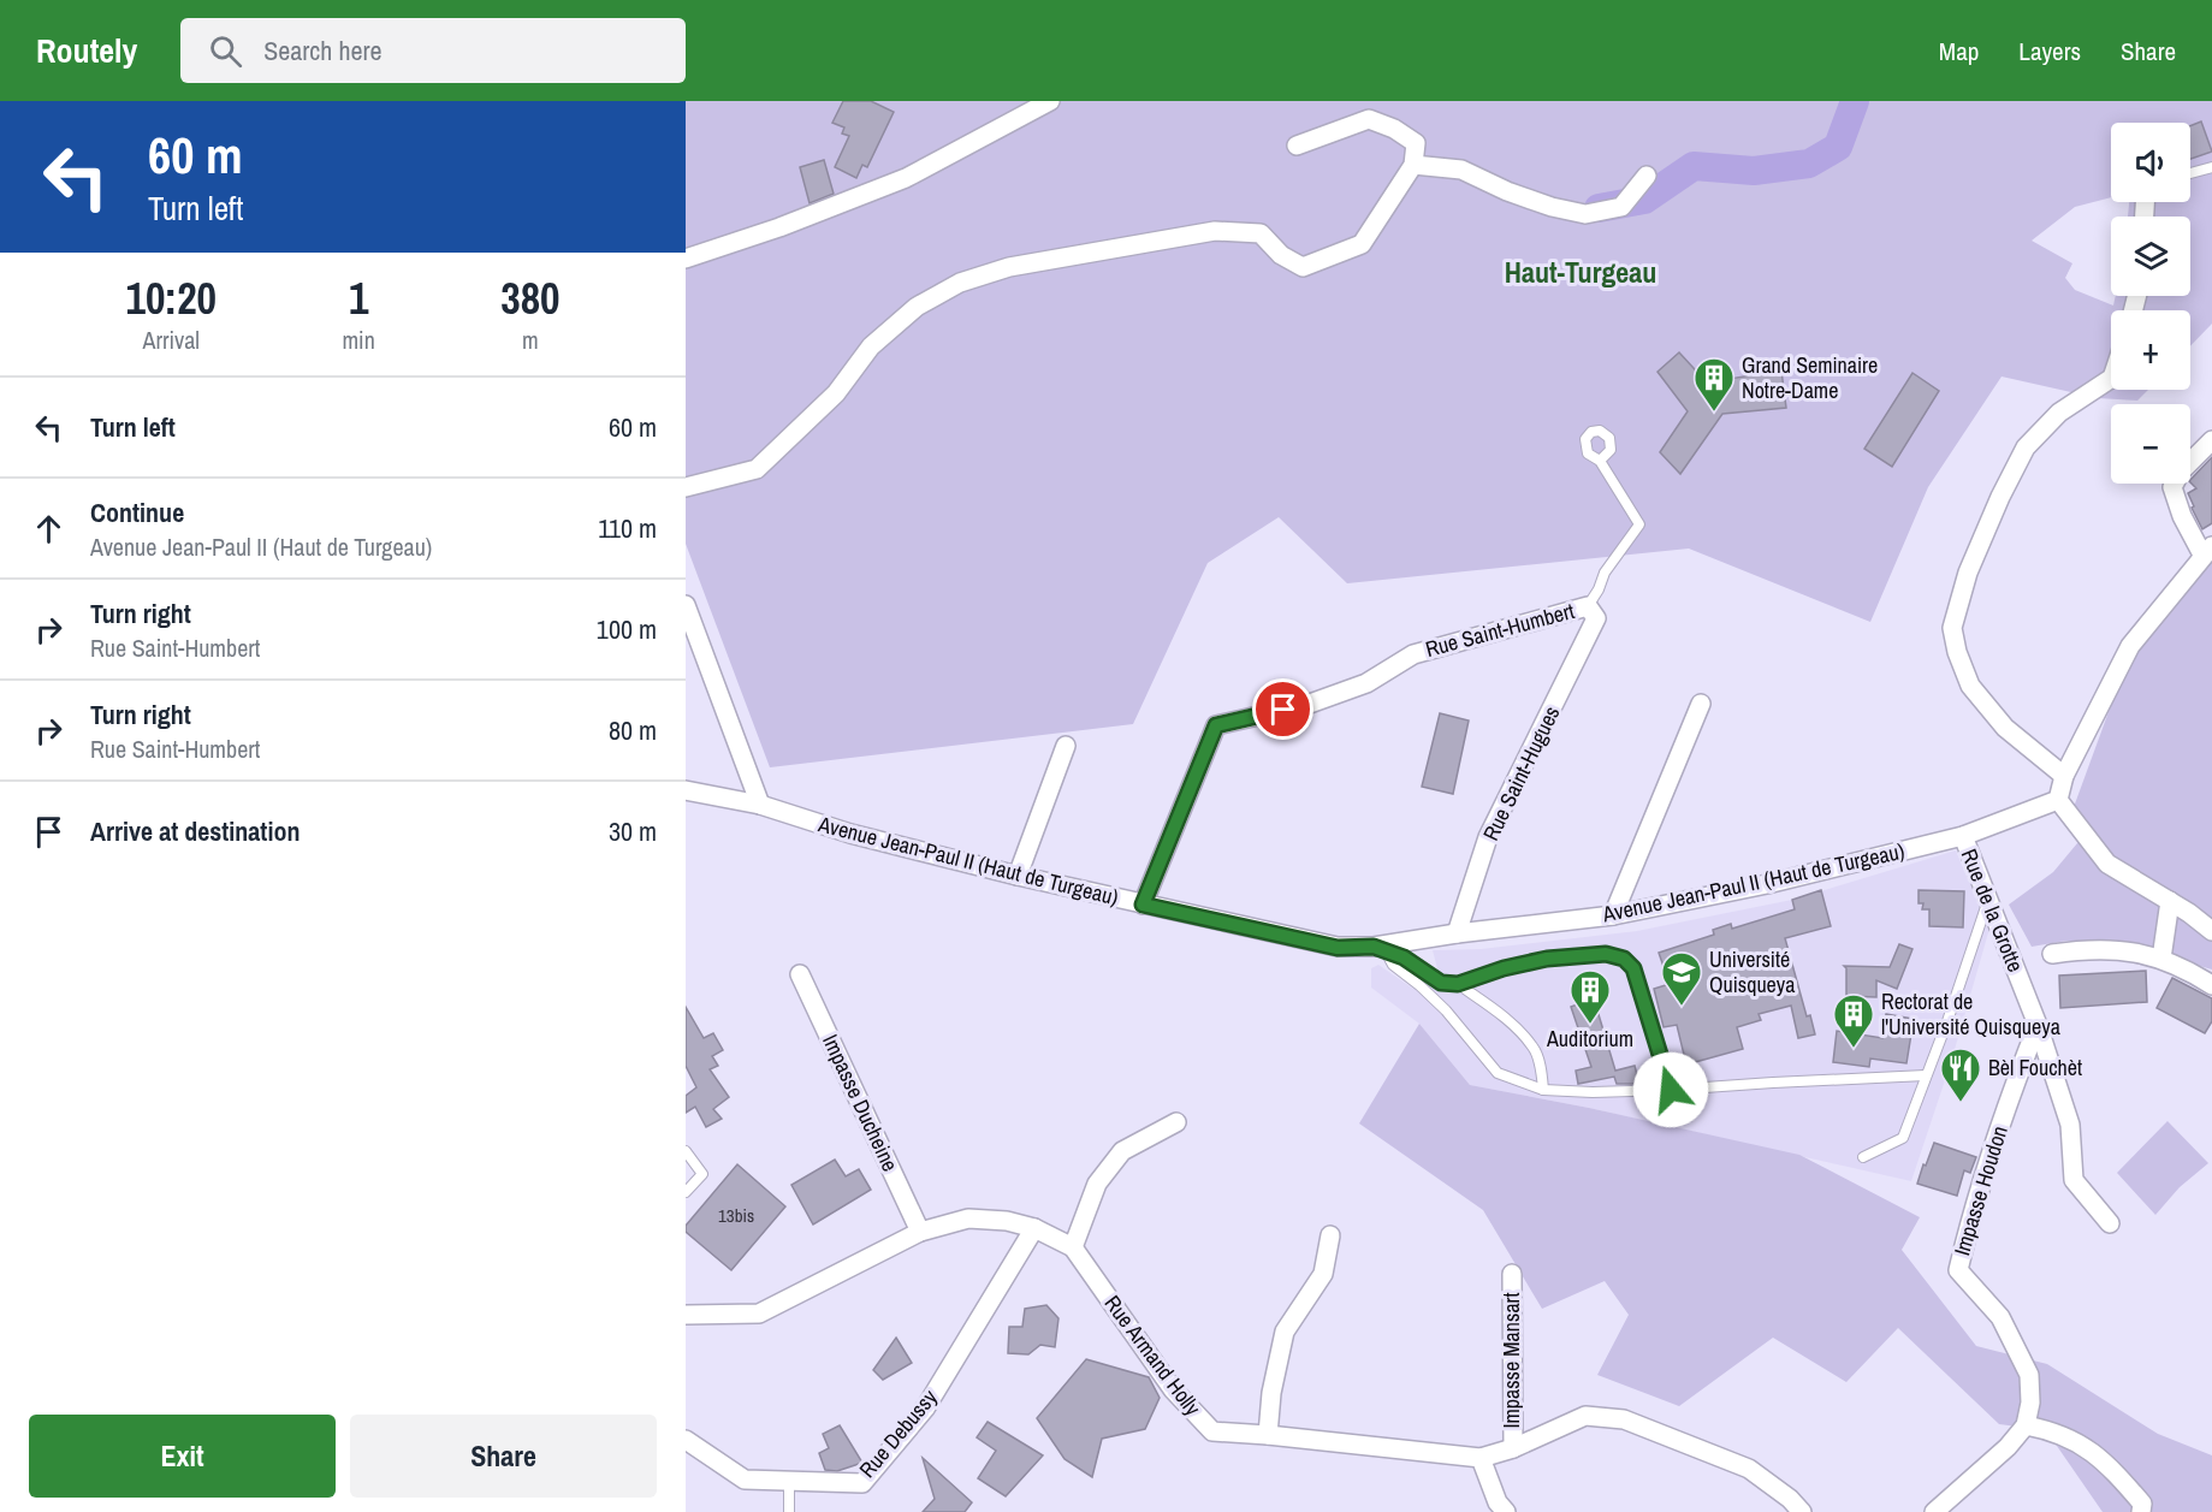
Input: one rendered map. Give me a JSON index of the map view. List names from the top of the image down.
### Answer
{
  "streets": {
    "street": [
      "Rue Saint-Humbert",
      "Rue Saint-Hugues",
      "Avenue Jean-Paul II (Haut de Turgeau)",
      "Rue de la Grotte",
      "Impasse Ducheine",
      "Impasse Houdon",
      "Rue Armand Holly",
      "Impasse Mansart",
      "Rue Debussy"
    ]
  },
  "crossings": [
    ["Rue Saint-Humbert", "Rue Saint-Hugues"],
    ["Rue Saint-Humbert", "Avenue Jean-Paul II (Haut de Turgeau)"],
    ["Rue Saint-Hugues", "Avenue Jean-Paul II (Haut de Turgeau)"],
    ["Avenue Jean-Paul II (Haut de Turgeau)", "Rue de la Grotte"],
    ["Rue de la Grotte", "Impasse Houdon"],
    ["Impasse Ducheine", "Rue Armand Holly"],
    ["Rue Armand Holly", "Impasse Mansart"],
    ["Rue Armand Holly", "Rue Debussy"]
  ],
  "districts": ["Haut-Turgeau"],
  "places": {
    "building": ["Grand Seminaire Notre-Dame", "Auditorium", "Rectorat de l'Université Quisqueya"],
    "school or university": ["Université Quisqueya"],
    "restaurant": ["Bèl Fouchèt"]
  },
  "house_numbers": ["13bis"],
  "page": {
    "header": "Routely",
    "search": "Search here",
    "nav": ["Map", "Layers", "Share"],
    "turn": ["60 m", "Turn left"],
    "map_buttons": ["+", "−"],
    "eta": [
      "10:20",
      "Arrival",
      "1",
      "min",
      "380",
      "m"
    ],
    "list": [
      {
        "name": "Turn left",
        "value": "60 m"
      },
      {
        "name": "Continue",
        "note": "Avenue Jean-Paul II (Haut de Turgeau)",
        "value": "110 m"
      },
      {
        "name": "Turn right",
        "note": "Rue Saint-Humbert",
        "value": "100 m"
      },
      {
        "name": "Turn right",
        "note": "Rue Saint-Humbert",
        "value": "80 m"
      },
      {
        "name": "Arrive at destination",
        "value": "30 m"
      }
    ],
    "buttons": ["Exit", "Share"]
  }
}
